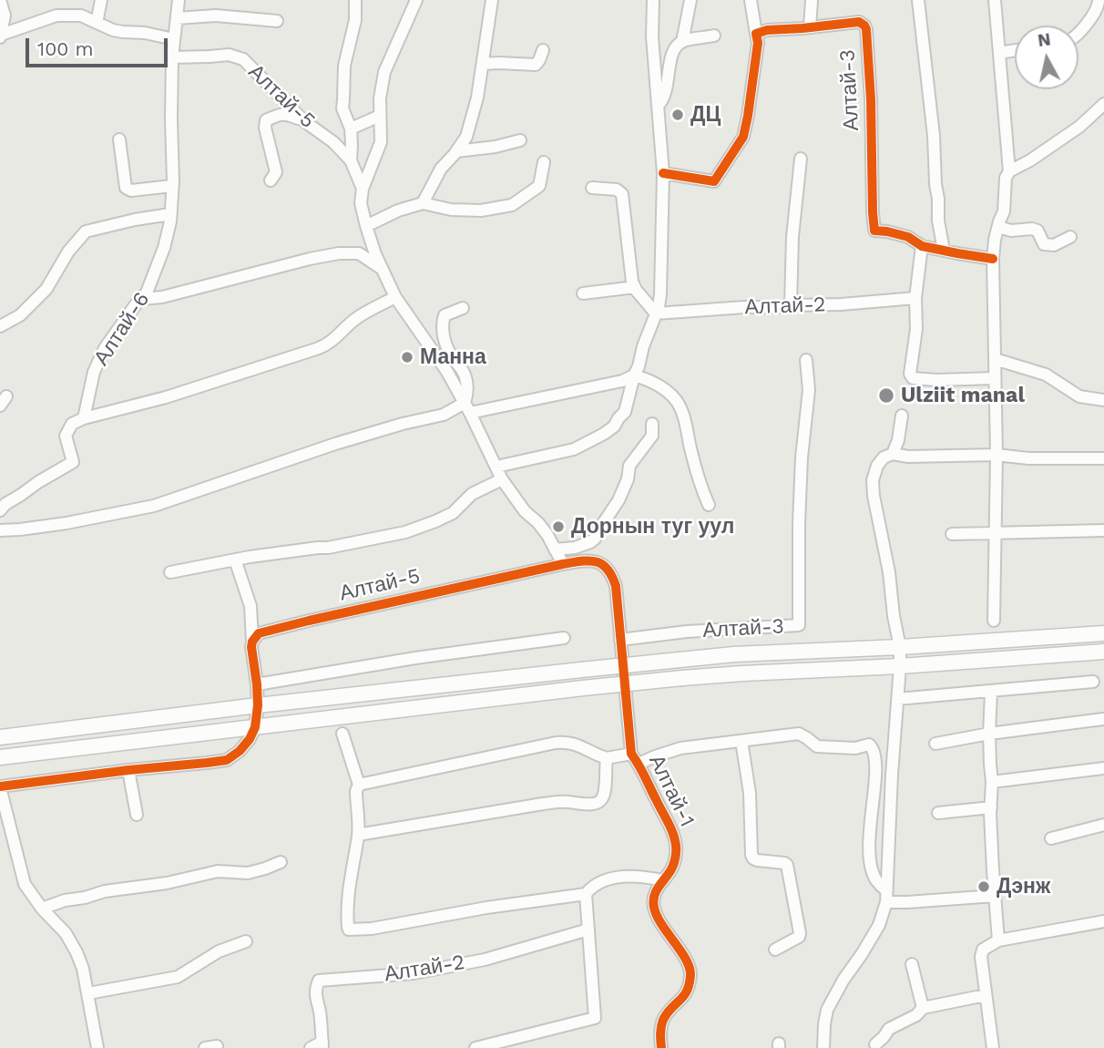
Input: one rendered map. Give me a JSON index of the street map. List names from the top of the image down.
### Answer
{
  "streets": {
    "street": [
      "Алтай-3",
      "Алтай-5",
      "Алтай-2",
      "Алтай-6",
      "Алтай-1"
    ]
  },
  "crossings": [
    ["Алтай-3", "Алтай-1"],
    ["Алтай-5", "Алтай-6"]
  ],
  "places": [
    "ДЦ",
    "Манна",
    "Ulziit manal",
    "Дорнын туг уул",
    "Дэнж"
  ],
  "scale_bar": "100 m",
  "north": "top"
}
